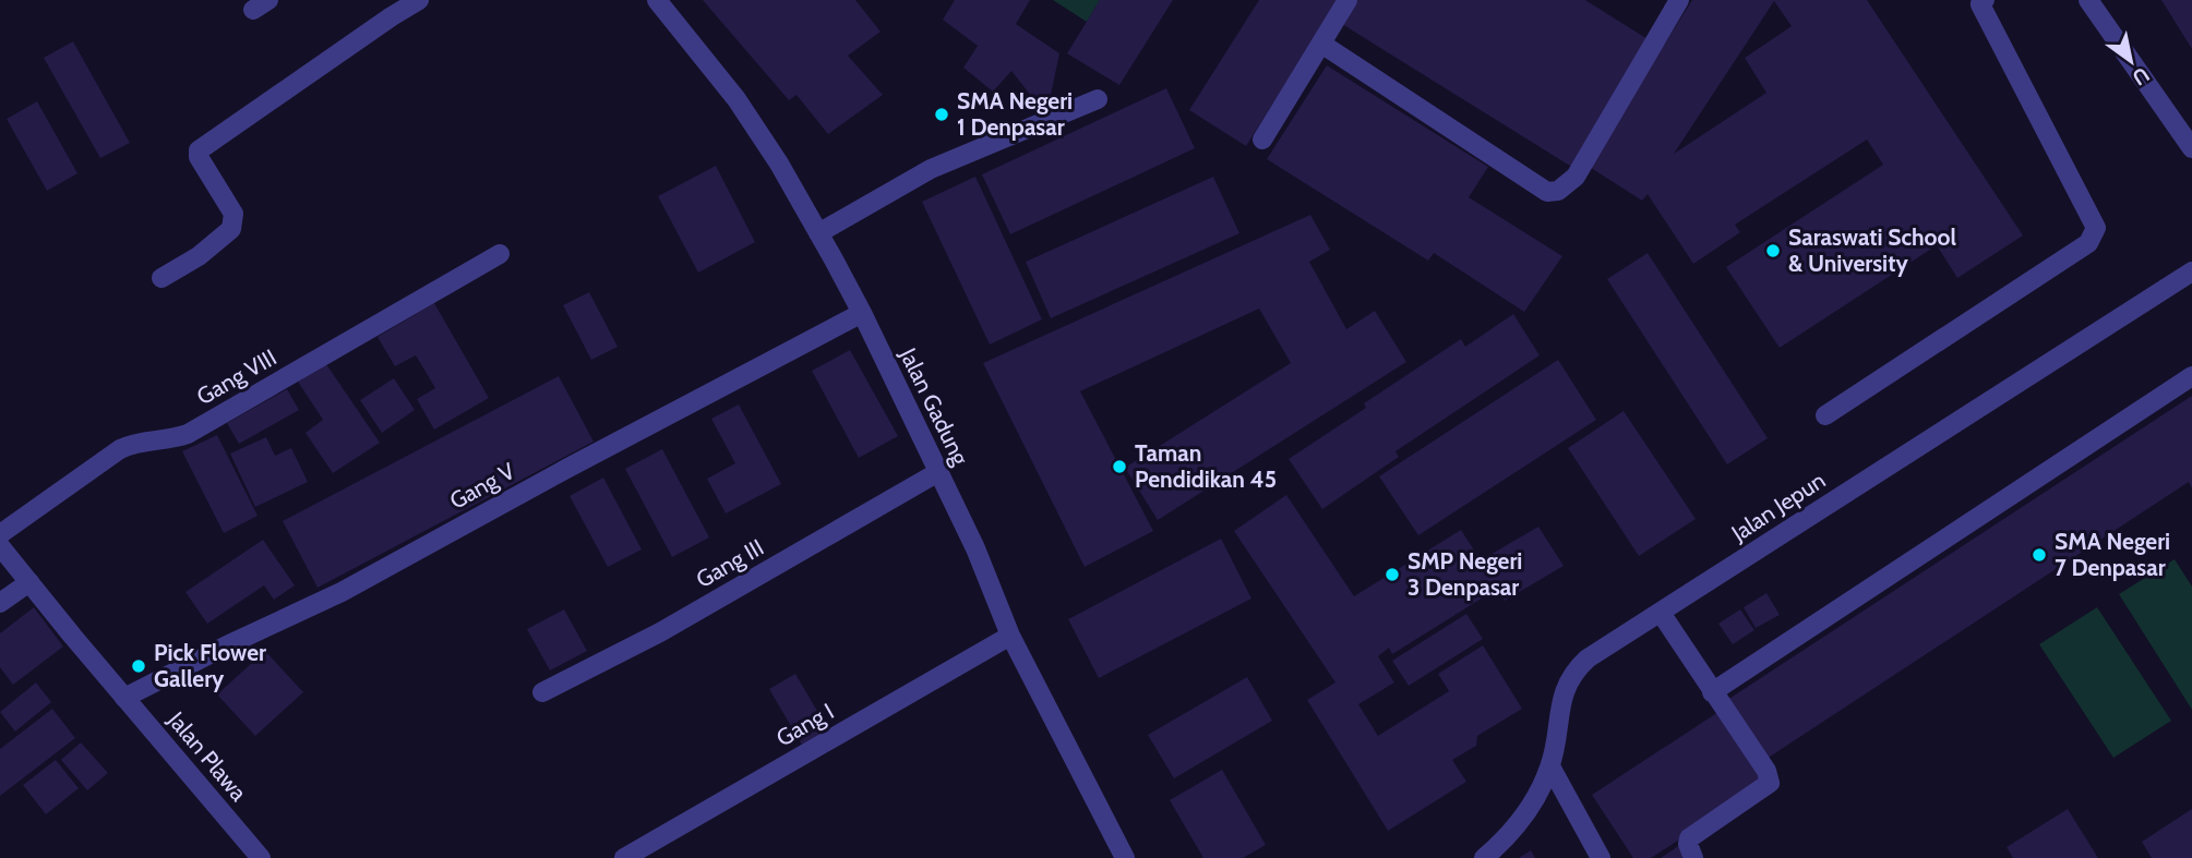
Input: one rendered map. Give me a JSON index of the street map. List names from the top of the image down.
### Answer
{
  "streets": {
    "street": [
      "Gang VIII",
      "Jalan Gadung",
      "Gang V",
      "Jalan Jepun",
      "Gang III",
      "Gang I",
      "Jalan Plawa"
    ]
  },
  "crossings": [
    ["Jalan Gadung", "Gang V"],
    ["Jalan Gadung", "Gang III"],
    ["Jalan Gadung", "Gang I"],
    ["Gang V", "Jalan Plawa"]
  ],
  "places": [
    "SMA Negeri 1 Denpasar",
    "Saraswati School & University",
    "Taman Pendidikan 45",
    "SMA Negeri 7 Denpasar",
    "SMP Negeri 3 Denpasar",
    "Pick Flower Gallery"
  ],
  "north": "bottom right"
}
